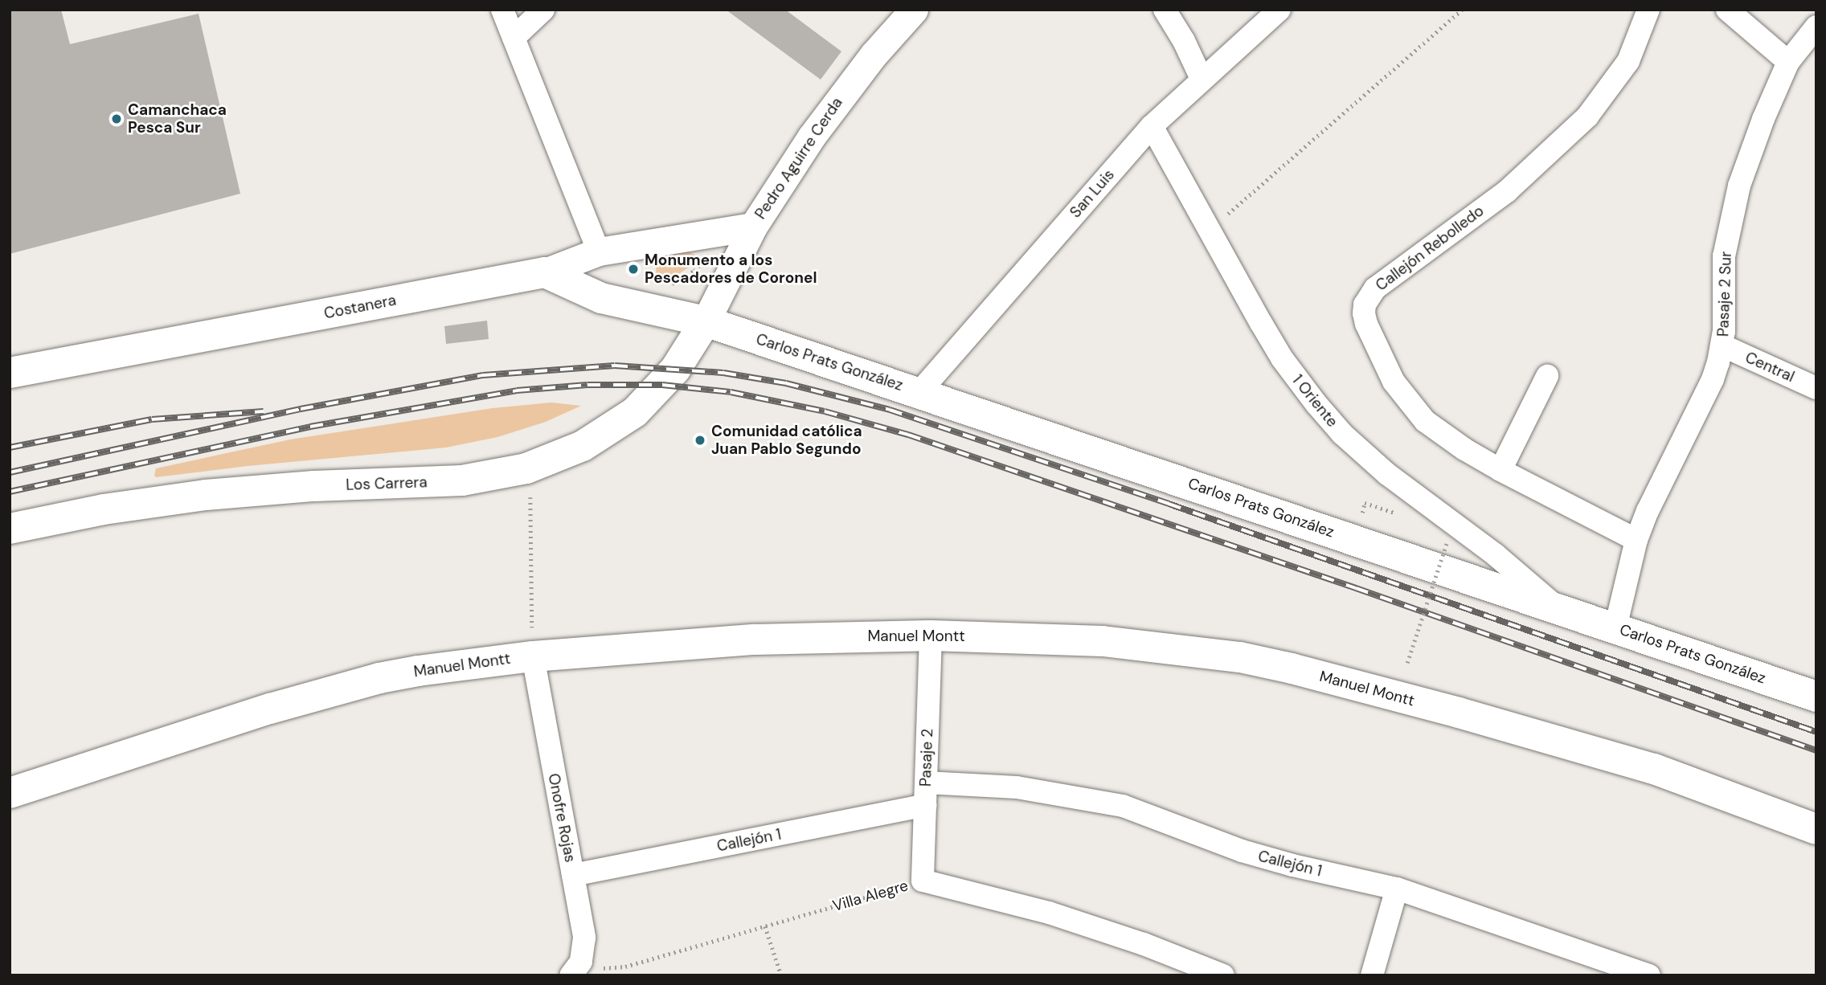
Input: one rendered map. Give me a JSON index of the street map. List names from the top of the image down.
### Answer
{
  "streets": {
    "main road": [
      "Costanera",
      "Carlos Prats González",
      "Los Carrera",
      "Manuel Montt"
    ],
    "street": [
      "Pedro Aguirre Cerda",
      "San Luis",
      "Callejón Rebolledo",
      "Pasaje 2 Sur",
      "Central",
      "1 Oriente",
      "Pasaje 2",
      "Onofre Rojas",
      "Callejón 1",
      "Villa Alegre"
    ]
  },
  "crossings": [
    ["Pedro Aguirre Cerda", "Carlos Prats González"],
    ["Pedro Aguirre Cerda", "Los Carrera"],
    ["San Luis", "Carlos Prats González"],
    ["San Luis", "1 Oriente"],
    ["Callejón Rebolledo", "Pasaje 2 Sur"],
    ["Pasaje 2 Sur", "Carlos Prats González"],
    ["Pasaje 2 Sur", "Central"],
    ["Carlos Prats González", "1 Oriente"],
    ["Carlos Prats González", "Los Carrera"],
    ["Manuel Montt", "Pasaje 2"],
    ["Manuel Montt", "Onofre Rojas"],
    ["Pasaje 2", "Callejón 1"],
    ["Pasaje 2", "Villa Alegre"],
    ["Onofre Rojas", "Callejón 1"],
    ["Onofre Rojas", "Villa Alegre"]
  ],
  "places": ["Camanchaca Pesca Sur", "Monumento a los Pescadores de Coronel", "Comunidad católica Juan Pablo Segundo"]
}
